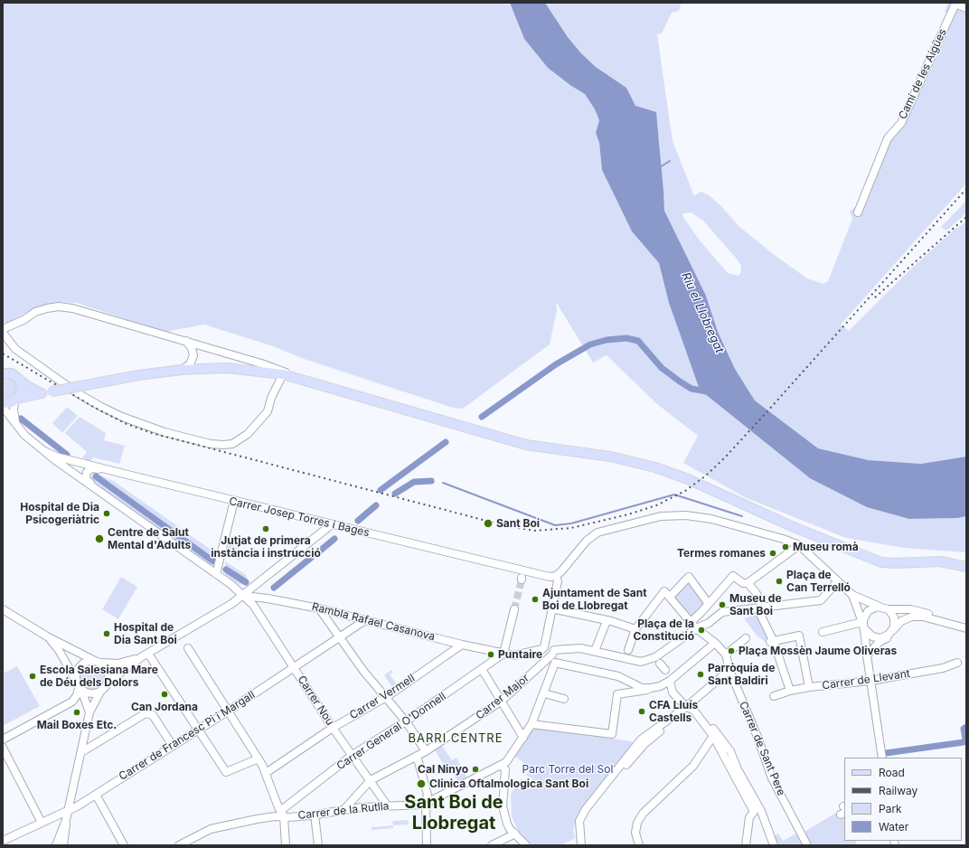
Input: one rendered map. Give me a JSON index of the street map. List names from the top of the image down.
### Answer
{
  "streets": {
    "street": [
      "Camí de les Aigües",
      "Carrer Josep Torres i Bages",
      "Rambla Rafael Casanova",
      "Carrer de Llevant",
      "Carrer Vermell",
      "Carrer Major",
      "Carrer Nou",
      "Carrer General O'Donnell",
      "Carrer de Francesc Pi i Margall",
      "Carrer de Sant Pere",
      "Carrer de la Rutlla"
    ]
  },
  "crossings": [
    ["Carrer Josep Torres i Bages", "Carrer Nou"],
    ["Rambla Rafael Casanova", "Carrer Vermell"],
    ["Rambla Rafael Casanova", "Carrer Nou"],
    ["Rambla Rafael Casanova", "Carrer General O'Donnell"],
    ["Rambla Rafael Casanova", "Carrer de Francesc Pi i Margall"],
    ["Carrer Vermell", "Carrer Nou"],
    ["Carrer Major", "Carrer Nou"],
    ["Carrer Major", "Carrer de la Rutlla"],
    ["Carrer Nou", "Carrer General O'Donnell"],
    ["Carrer Nou", "Carrer de Francesc Pi i Margall"],
    ["Carrer Nou", "Carrer de la Rutlla"],
    ["Carrer General O'Donnell", "Carrer de la Rutlla"]
  ],
  "districts": ["BARRI CENTRE", "Sant Boi de Llobregat"],
  "water": ["Riu el Llobregat"],
  "parks": ["Parc Torre del Sol"],
  "places": [
    "Hospital de Dia Psicogeriàtric",
    "Sant Boi",
    "Jutjat de primera instància i instrucció",
    "Centre de Salut Mental d'Adults",
    "Museu romà",
    "Termes romanes",
    "Plaça de Can Terrelló",
    "Ajuntament de Sant Boi de Llobregat",
    "Museu de Sant Boi",
    "Plaça de la Constitució",
    "Hospital de Dia Sant Boi",
    "Plaça Mossèn Jaume Oliveras",
    "Puntaire",
    "Parròquia de Sant Baldiri",
    "Escola Salesiana Mare de Déu dels Dolors",
    "Can Jordana",
    "CFA Lluís Castells",
    "Mail Boxes Etc.",
    "Cal Ninyo",
    "Clinica Oftalmologica Sant Boi"
  ],
  "legend": [
    "Road",
    "Railway",
    "Park",
    "Water"
  ]
}
